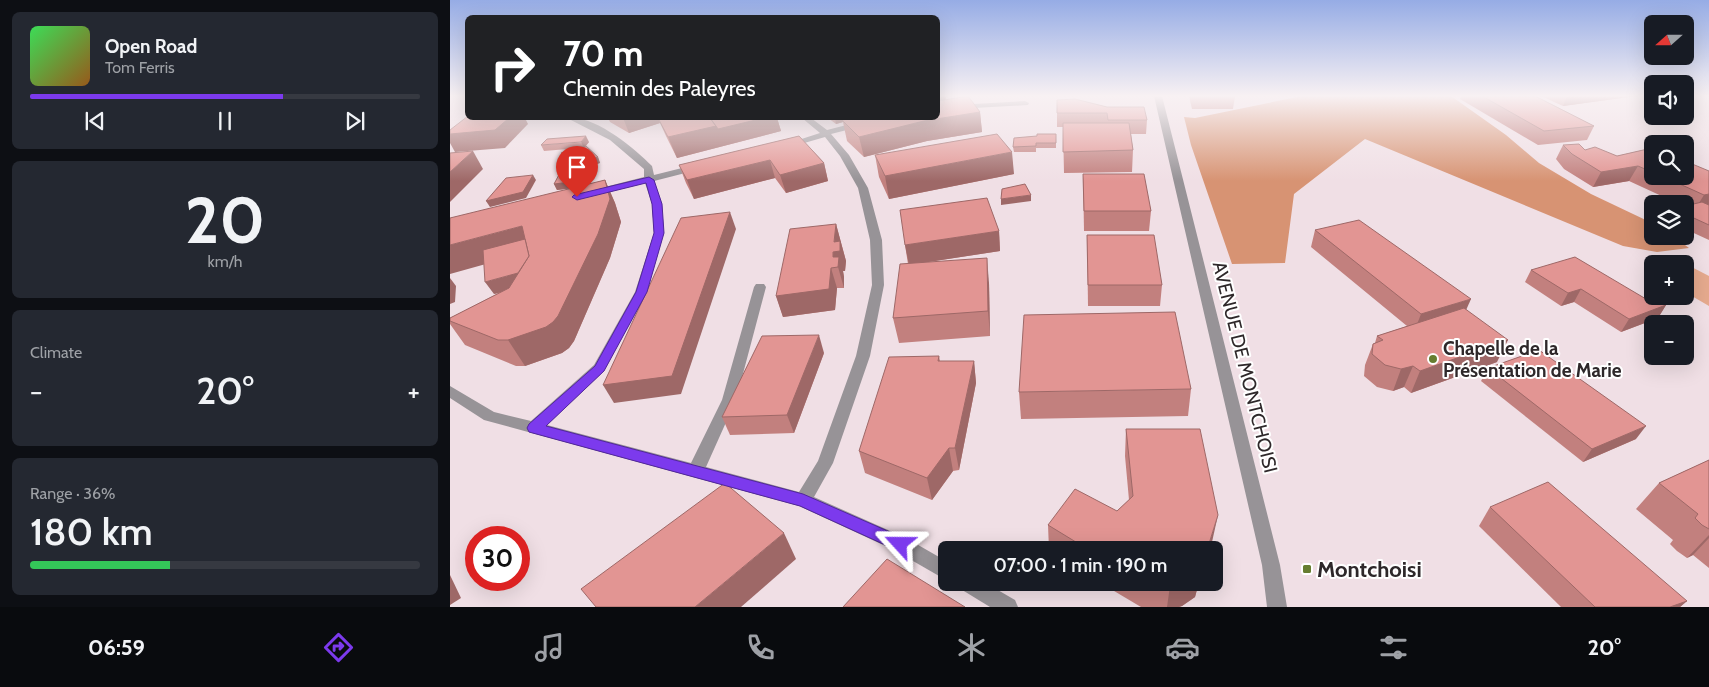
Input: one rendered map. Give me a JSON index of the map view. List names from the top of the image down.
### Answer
{
  "streets": {
    "street": ["AVENUE DE MONTCHOISI"]
  },
  "places": {
    "other": ["Chapelle de la Présentation de Marie"],
    "transit": ["Montchoisi"]
  },
  "north": "left",
  "page": {
    "map_buttons": ["+", "−"],
    "turn": ["70 m", "Chemin des Paleyres"],
    "song": ["Open Road", "Tom Ferris"],
    "tile": [
      ["20", "km/h"],
      "Climate",
      ["Range · 36%", "180 km"]
    ],
    "heat": ["−", "20°", "+"],
    "limit": "30",
    "trip": "07:00 · 1 min · 190 m",
    "tabs": ["06:59", "20°"]
  }
}
